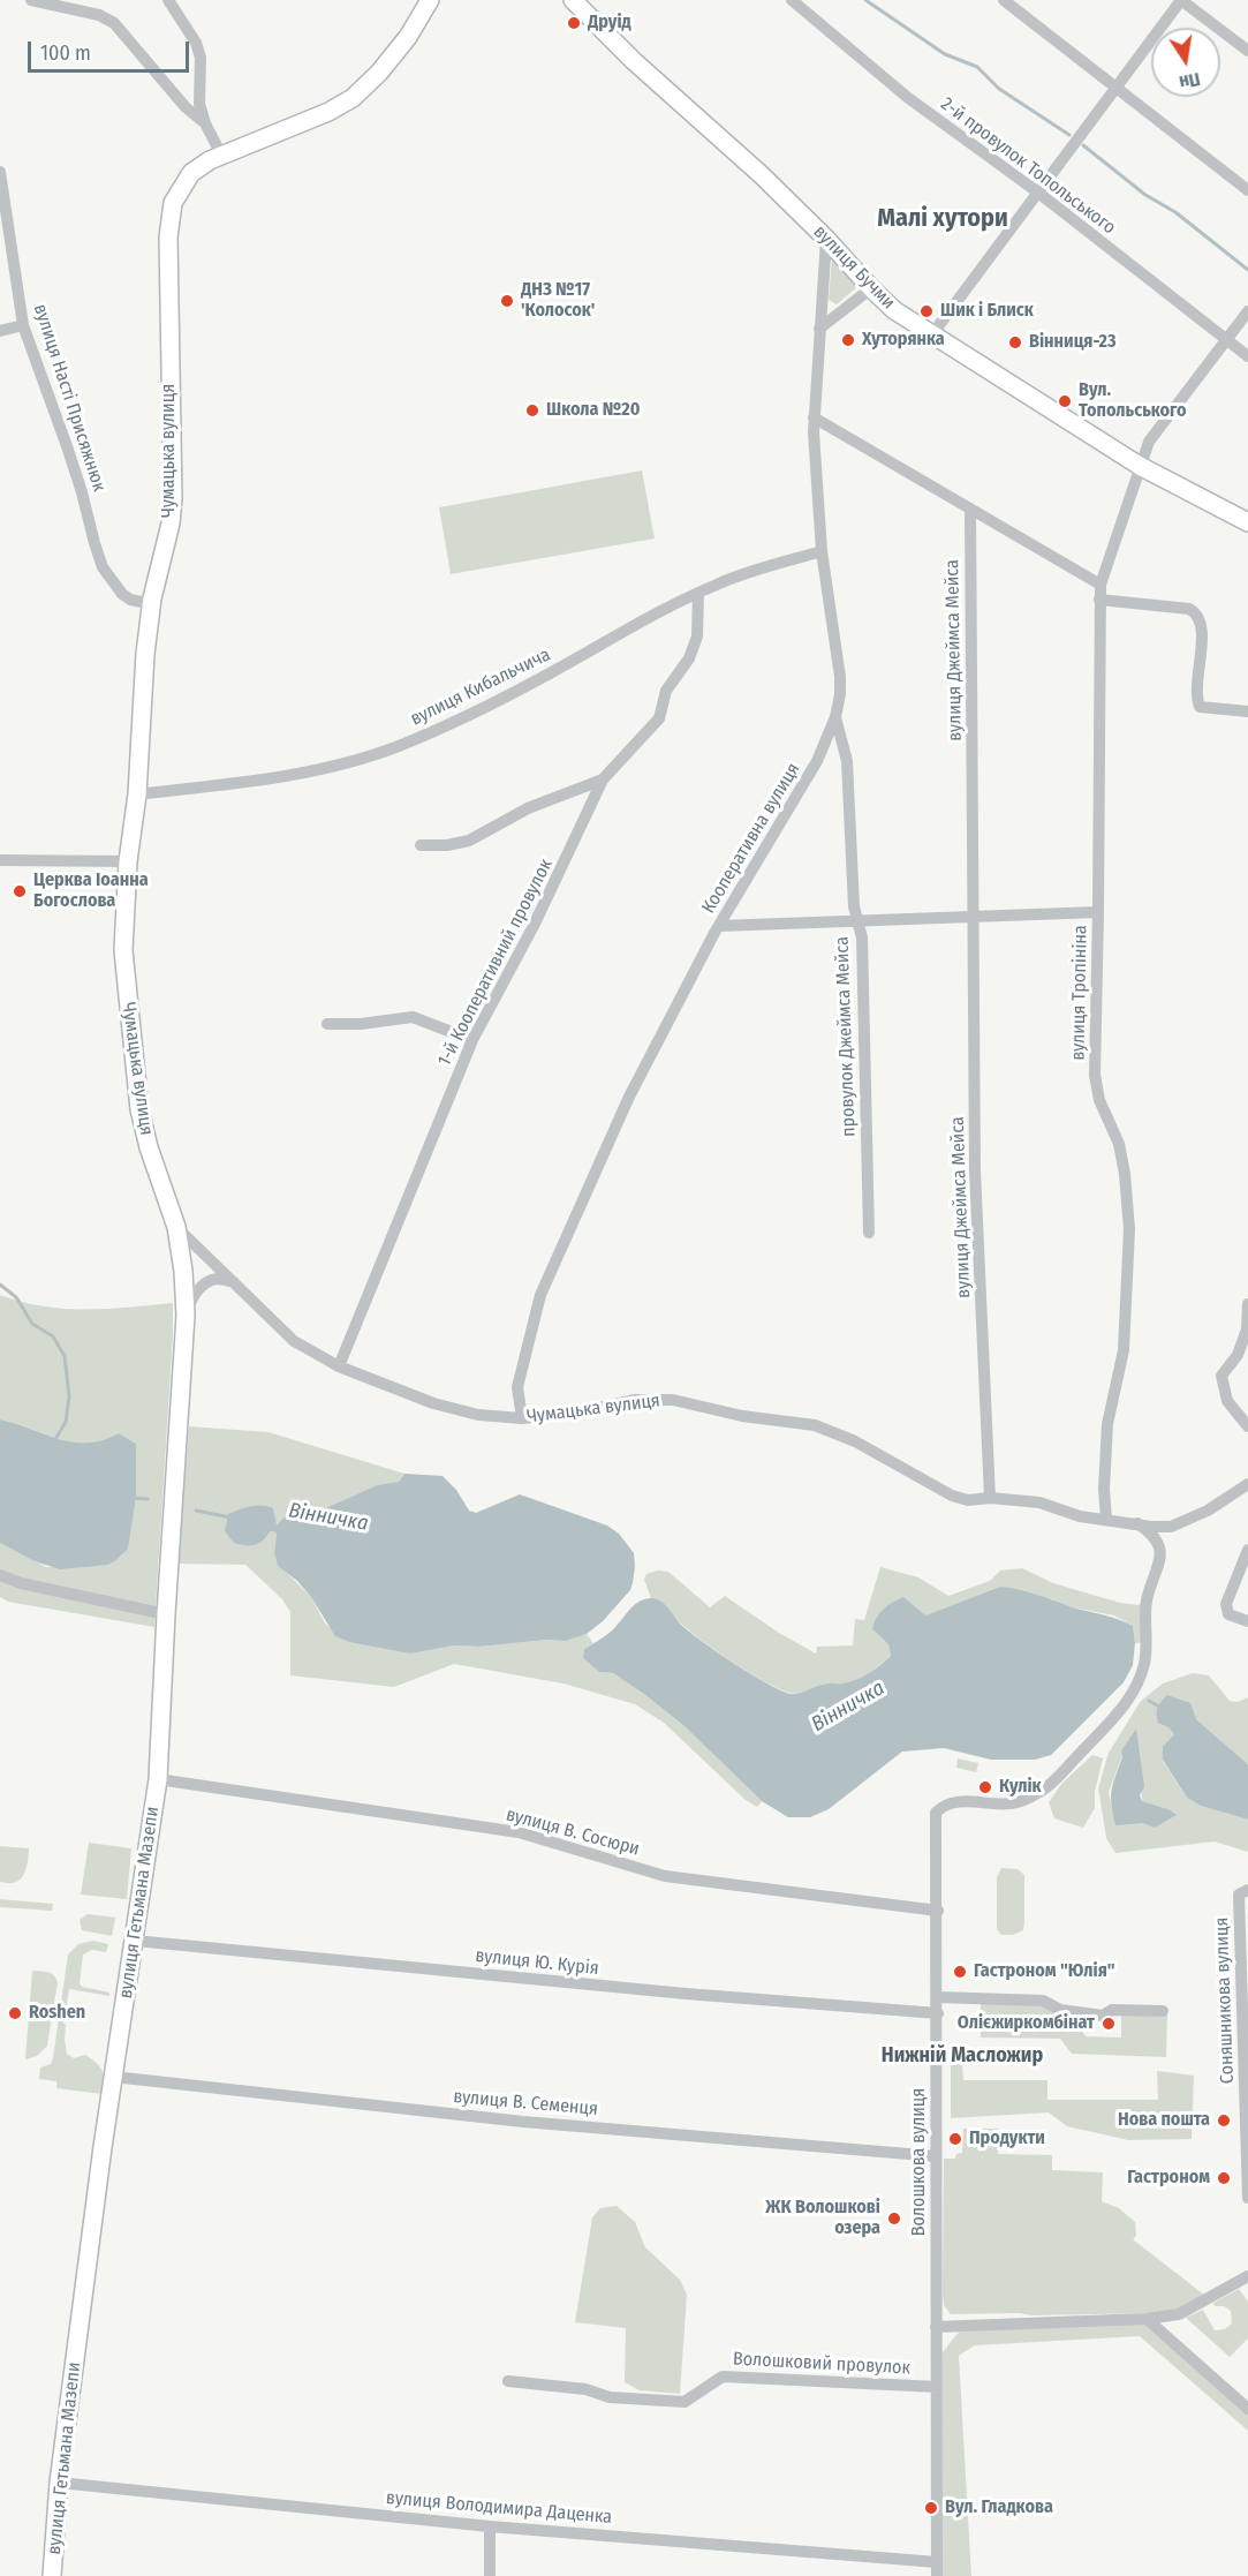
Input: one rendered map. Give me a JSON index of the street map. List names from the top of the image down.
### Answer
{
  "streets": {
    "street": [
      "2-й провулок Топольського",
      "вулиця Бучми",
      "вулиця Насті Присяжнюк",
      "Чумацька вулиця",
      "вулиця Джеймса Мейса",
      "вулиця Кибальчича",
      "Кооперативна вулиця",
      "1-й Кооперативний провулок",
      "вулиця Тропініна",
      "провулок Джеймса Мейса",
      "вулиця В. Сосюри",
      "вулиця Гетьмана Мазепи",
      "вулиця Ю. Курія",
      "Соняшникова вулиця",
      "вулиця В. Семенця",
      "Волошкова вулиця",
      "Волошковий провулок",
      "вулиця Володимира Даценка"
    ]
  },
  "crossings": [
    ["2-й провулок Топольського", "вулиця Тропініна"],
    ["вулиця Бучми", "Кооперативна вулиця"],
    ["вулиця Бучми", "вулиця Тропініна"],
    ["вулиця Насті Присяжнюк", "Чумацька вулиця"],
    ["Чумацька вулиця", "вулиця Джеймса Мейса"],
    ["Чумацька вулиця", "вулиця Кибальчича"],
    ["Чумацька вулиця", "Кооперативна вулиця"],
    ["Чумацька вулиця", "1-й Кооперативний провулок"],
    ["Чумацька вулиця", "вулиця Тропініна"],
    ["Чумацька вулиця", "вулиця Гетьмана Мазепи"],
    ["Чумацька вулиця", "Волошкова вулиця"],
    ["вулиця Кибальчича", "Кооперативна вулиця"],
    ["вулиця Кибальчича", "1-й Кооперативний провулок"],
    ["Кооперативна вулиця", "провулок Джеймса Мейса"],
    ["вулиця В. Сосюри", "вулиця Гетьмана Мазепи"],
    ["вулиця В. Сосюри", "Волошкова вулиця"],
    ["вулиця Гетьмана Мазепи", "вулиця Ю. Курія"],
    ["вулиця Гетьмана Мазепи", "вулиця В. Семенця"],
    ["вулиця Гетьмана Мазепи", "вулиця Володимира Даценка"],
    ["вулиця Ю. Курія", "Волошкова вулиця"],
    ["вулиця В. Семенця", "Волошкова вулиця"],
    ["Волошкова вулиця", "Волошковий провулок"],
    ["Волошкова вулиця", "вулиця Володимира Даценка"]
  ],
  "districts": ["Малі хутори", "Нижній Масложир"],
  "water": ["Вінничка"],
  "places": [
    "Друід",
    "ДНЗ №17 'Колосок'",
    "Шик і Блиск",
    "Хуторянка",
    "Вінниця-23",
    "Вул. Топольського",
    "Школа №20",
    "Церква Іоанна Богослова",
    "Кулік",
    "Гастроном \"Юлія\"",
    "Roshen",
    "Олієжиркомбінат",
    "Нова пошта",
    "Продукти",
    "Гастроном",
    "ЖК Волошкові озера",
    "Вул. Гладкова"
  ],
  "scale_bar": "100 m",
  "north": "bottom"
}
